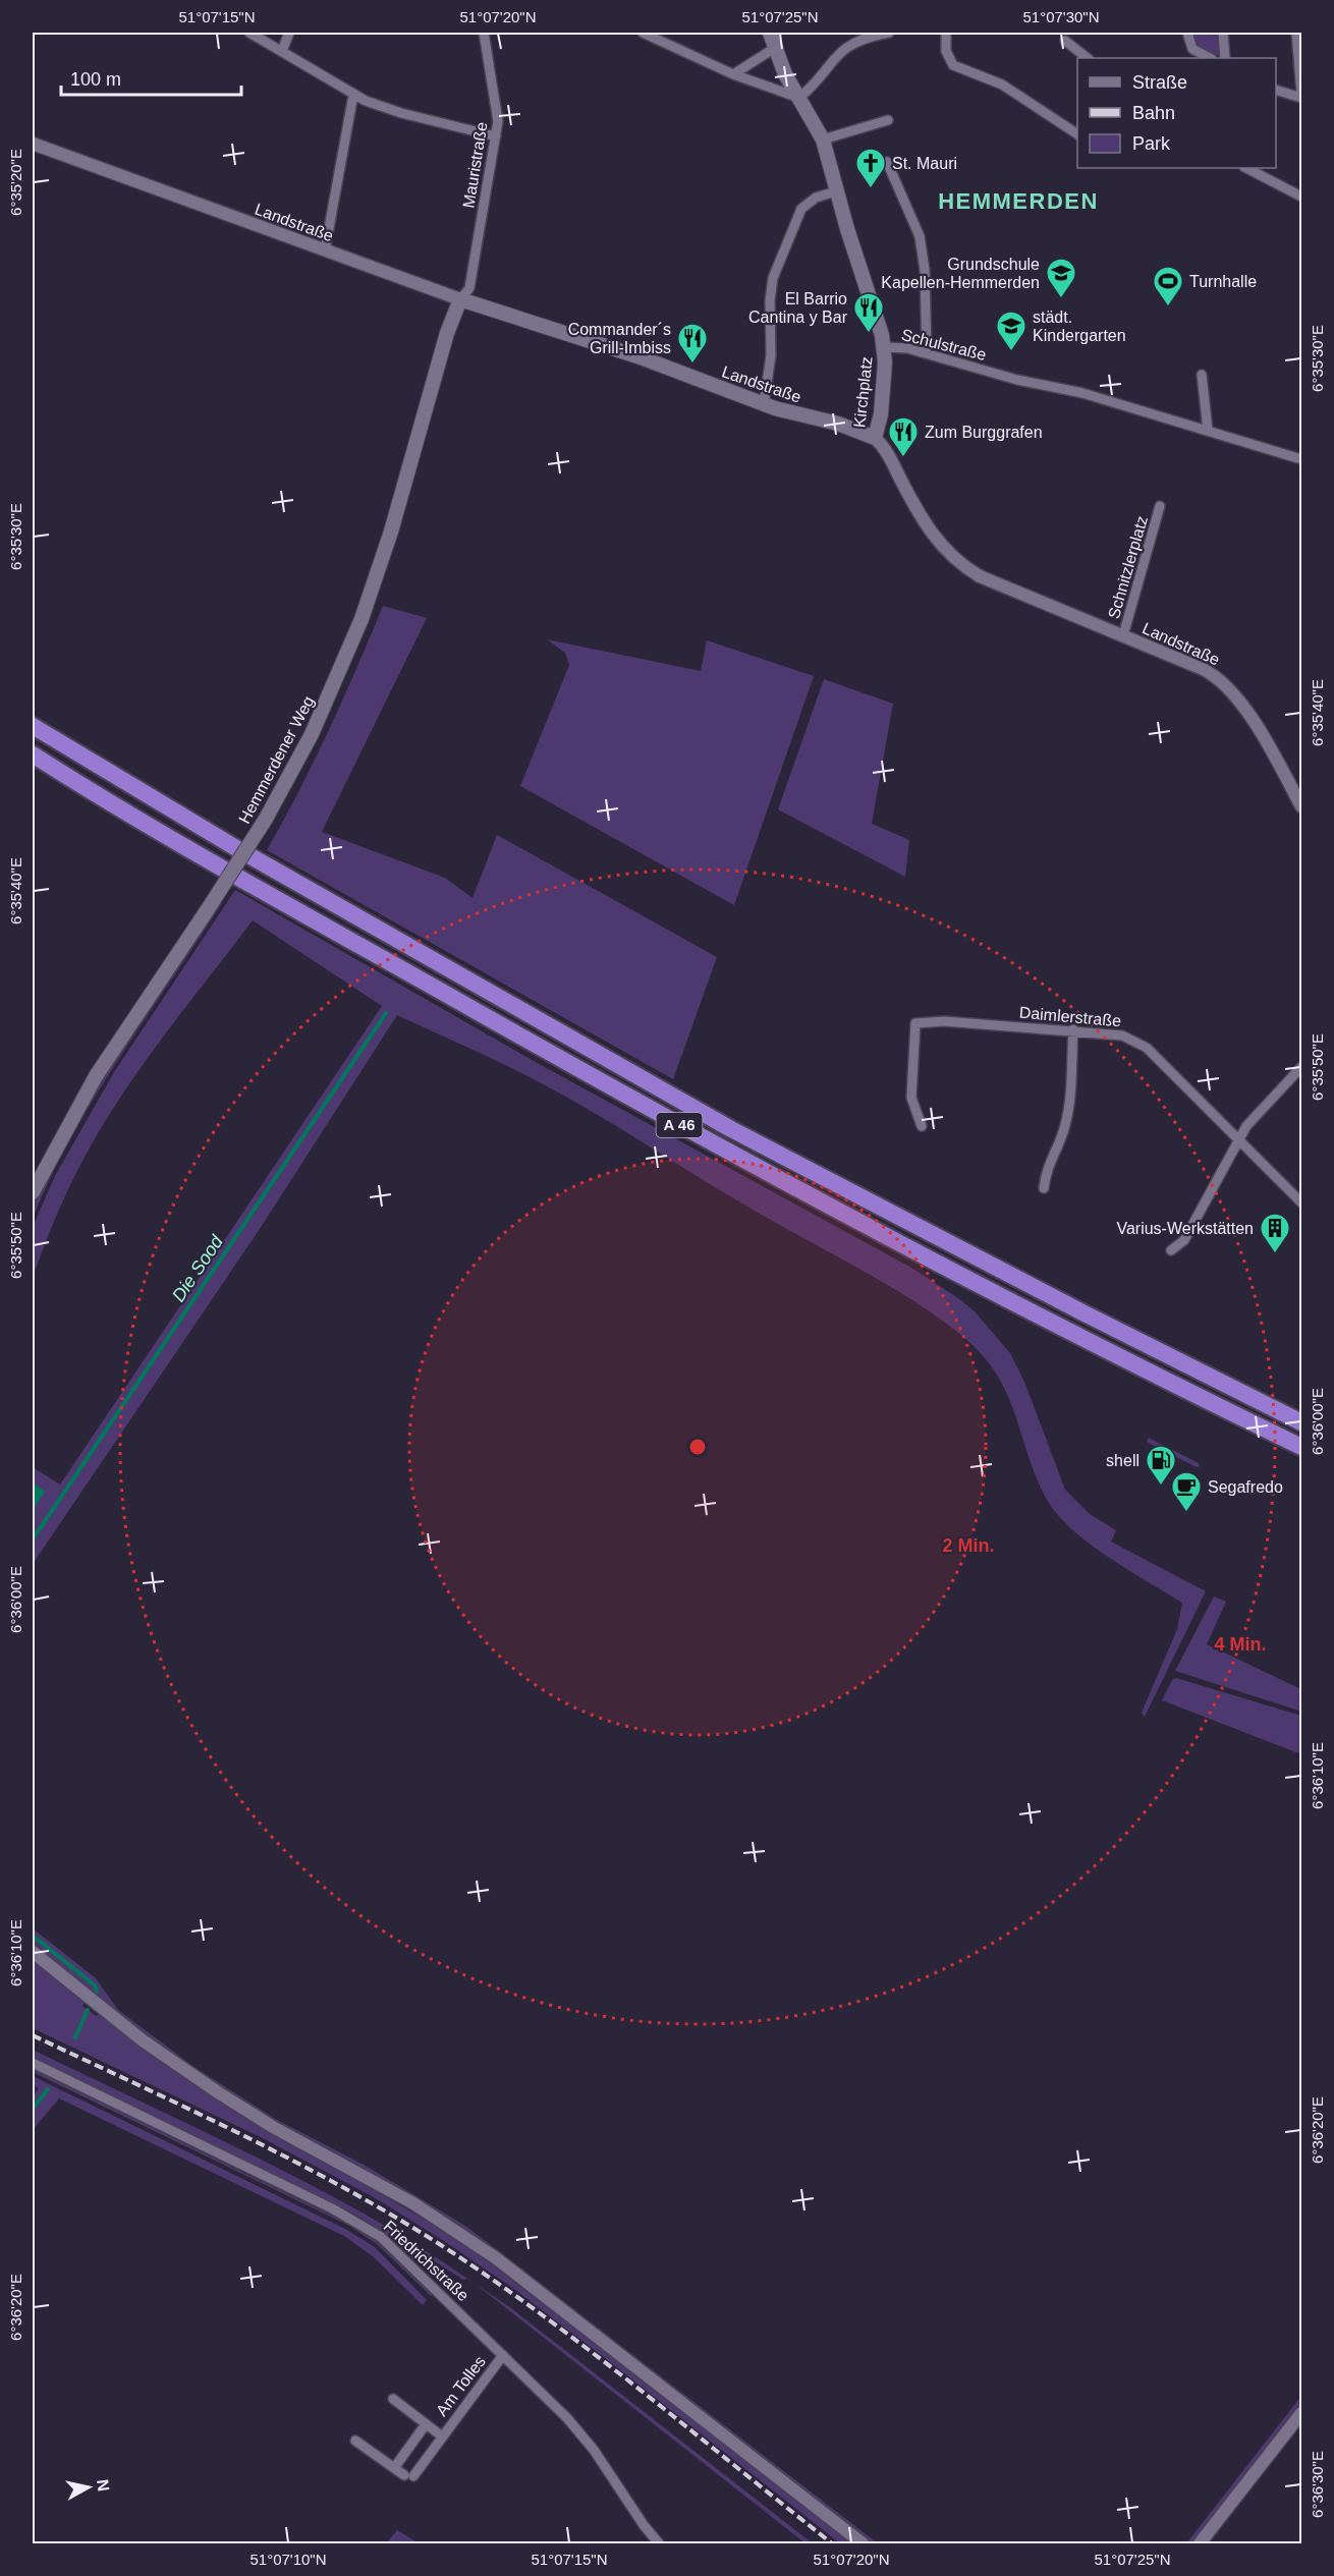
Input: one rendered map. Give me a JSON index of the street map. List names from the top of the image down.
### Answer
{
  "streets": {
    "highway": ["A 46"],
    "main road": ["Landstraße", "Kirchplatz", "Hemmerdener Weg"],
    "street": [
      "Mauristraße",
      "Schulstraße",
      "Schnitzlerplatz",
      "Daimlerstraße",
      "Friedrichstraße",
      "Am Tolles"
    ]
  },
  "crossings": [
    ["Mauristraße", "Landstraße"],
    ["Mauristraße", "Hemmerdener Weg"],
    ["Landstraße", "Kirchplatz"],
    ["Landstraße", "Schnitzlerplatz"],
    ["Landstraße", "Hemmerdener Weg"],
    ["Schulstraße", "Kirchplatz"],
    ["Friedrichstraße", "Am Tolles"]
  ],
  "districts": ["HEMMERDEN"],
  "water": ["Die Sood"],
  "places": {
    "church": ["St. Mauri"],
    "school or university": ["Grundschule Kapellen-Hemmerden", "städt. Kindergarten"],
    "sports": ["Turnhalle"],
    "restaurant": ["El Barrio Cantina y Bar", "Commander´s Grill-Imbiss", "Zum Burggrafen"],
    "building": ["Varius-Werkstätten"],
    "fuel station": ["shell"],
    "cafe": ["Segafredo"]
  },
  "legend": ["Straße", "Bahn", "Park"],
  "scale_bar": "100 m",
  "north": "right",
  "coordinates": [
    "51°07'15\"N",
    "51°07'20\"N",
    "51°07'25\"N",
    "51°07'30\"N",
    "6°35'20\"E",
    "6°35'30\"E",
    "6°35'40\"E",
    "6°35'50\"E",
    "6°36'00\"E",
    "6°36'10\"E",
    "6°36'20\"E",
    "6°36'30\"E",
    "51°07'10\"N"
  ],
  "rings": ["2 Min.", "4 Min."]
}
